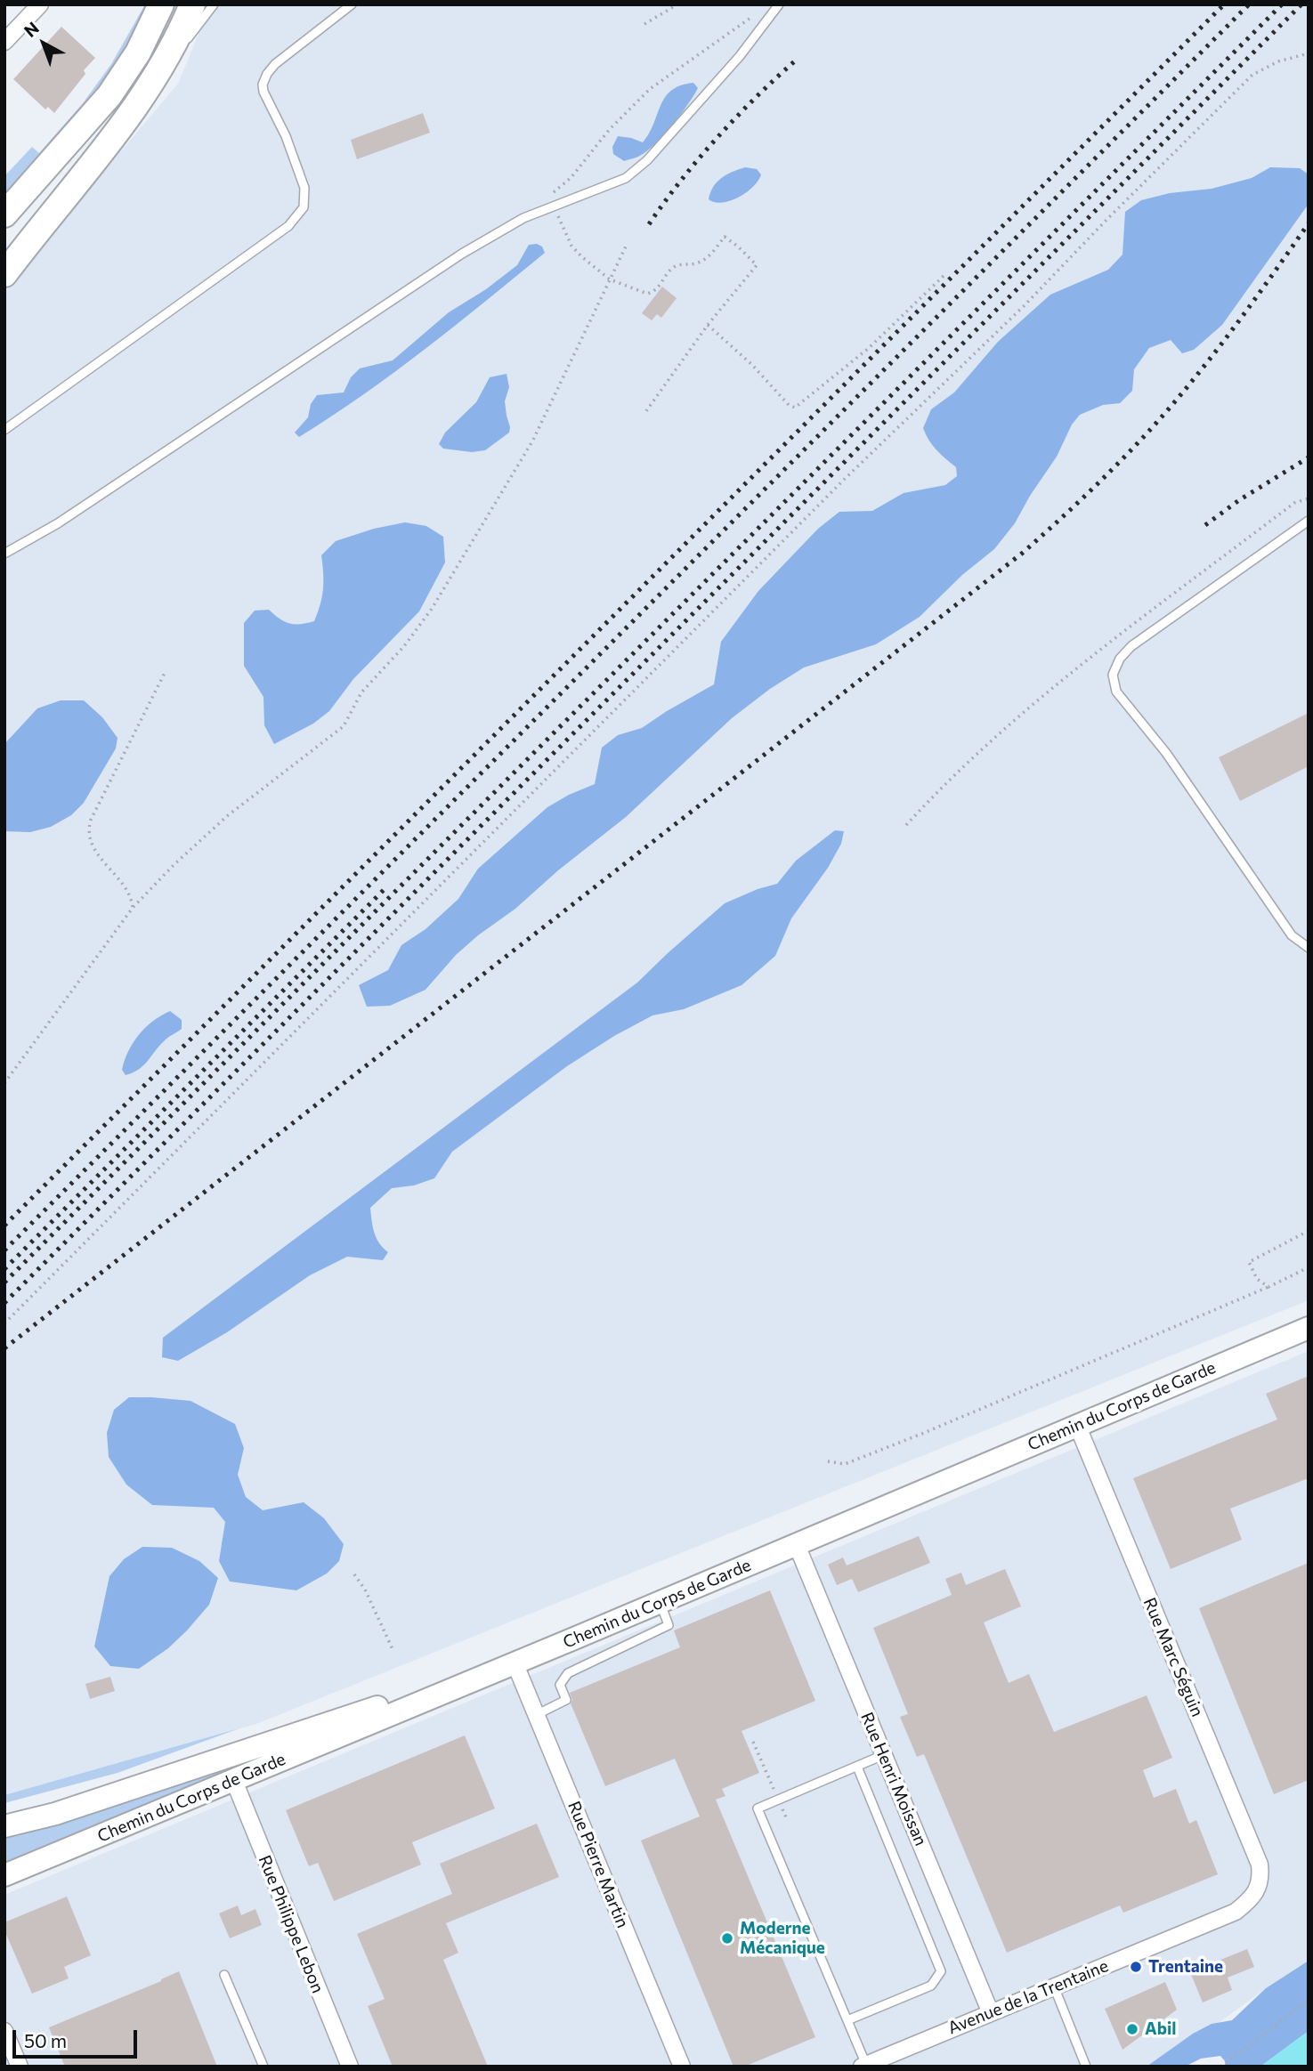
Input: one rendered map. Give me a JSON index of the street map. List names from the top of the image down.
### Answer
{
  "streets": {
    "street": [
      "Chemin du Corps de Garde",
      "Rue Marc Séguin",
      "Rue Henri Moissan",
      "Rue Pierre Martin",
      "Rue Philippe Lebon",
      "Avenue de la Trentaine"
    ]
  },
  "crossings": [
    ["Chemin du Corps de Garde", "Rue Marc Séguin"],
    ["Chemin du Corps de Garde", "Rue Henri Moissan"],
    ["Chemin du Corps de Garde", "Rue Pierre Martin"],
    ["Chemin du Corps de Garde", "Rue Philippe Lebon"],
    ["Rue Marc Séguin", "Avenue de la Trentaine"],
    ["Rue Henri Moissan", "Avenue de la Trentaine"]
  ],
  "places": ["Moderne Mécanique", "Trentaine", "Abil"],
  "scale_bar": "50 m",
  "north": "top left"
}
